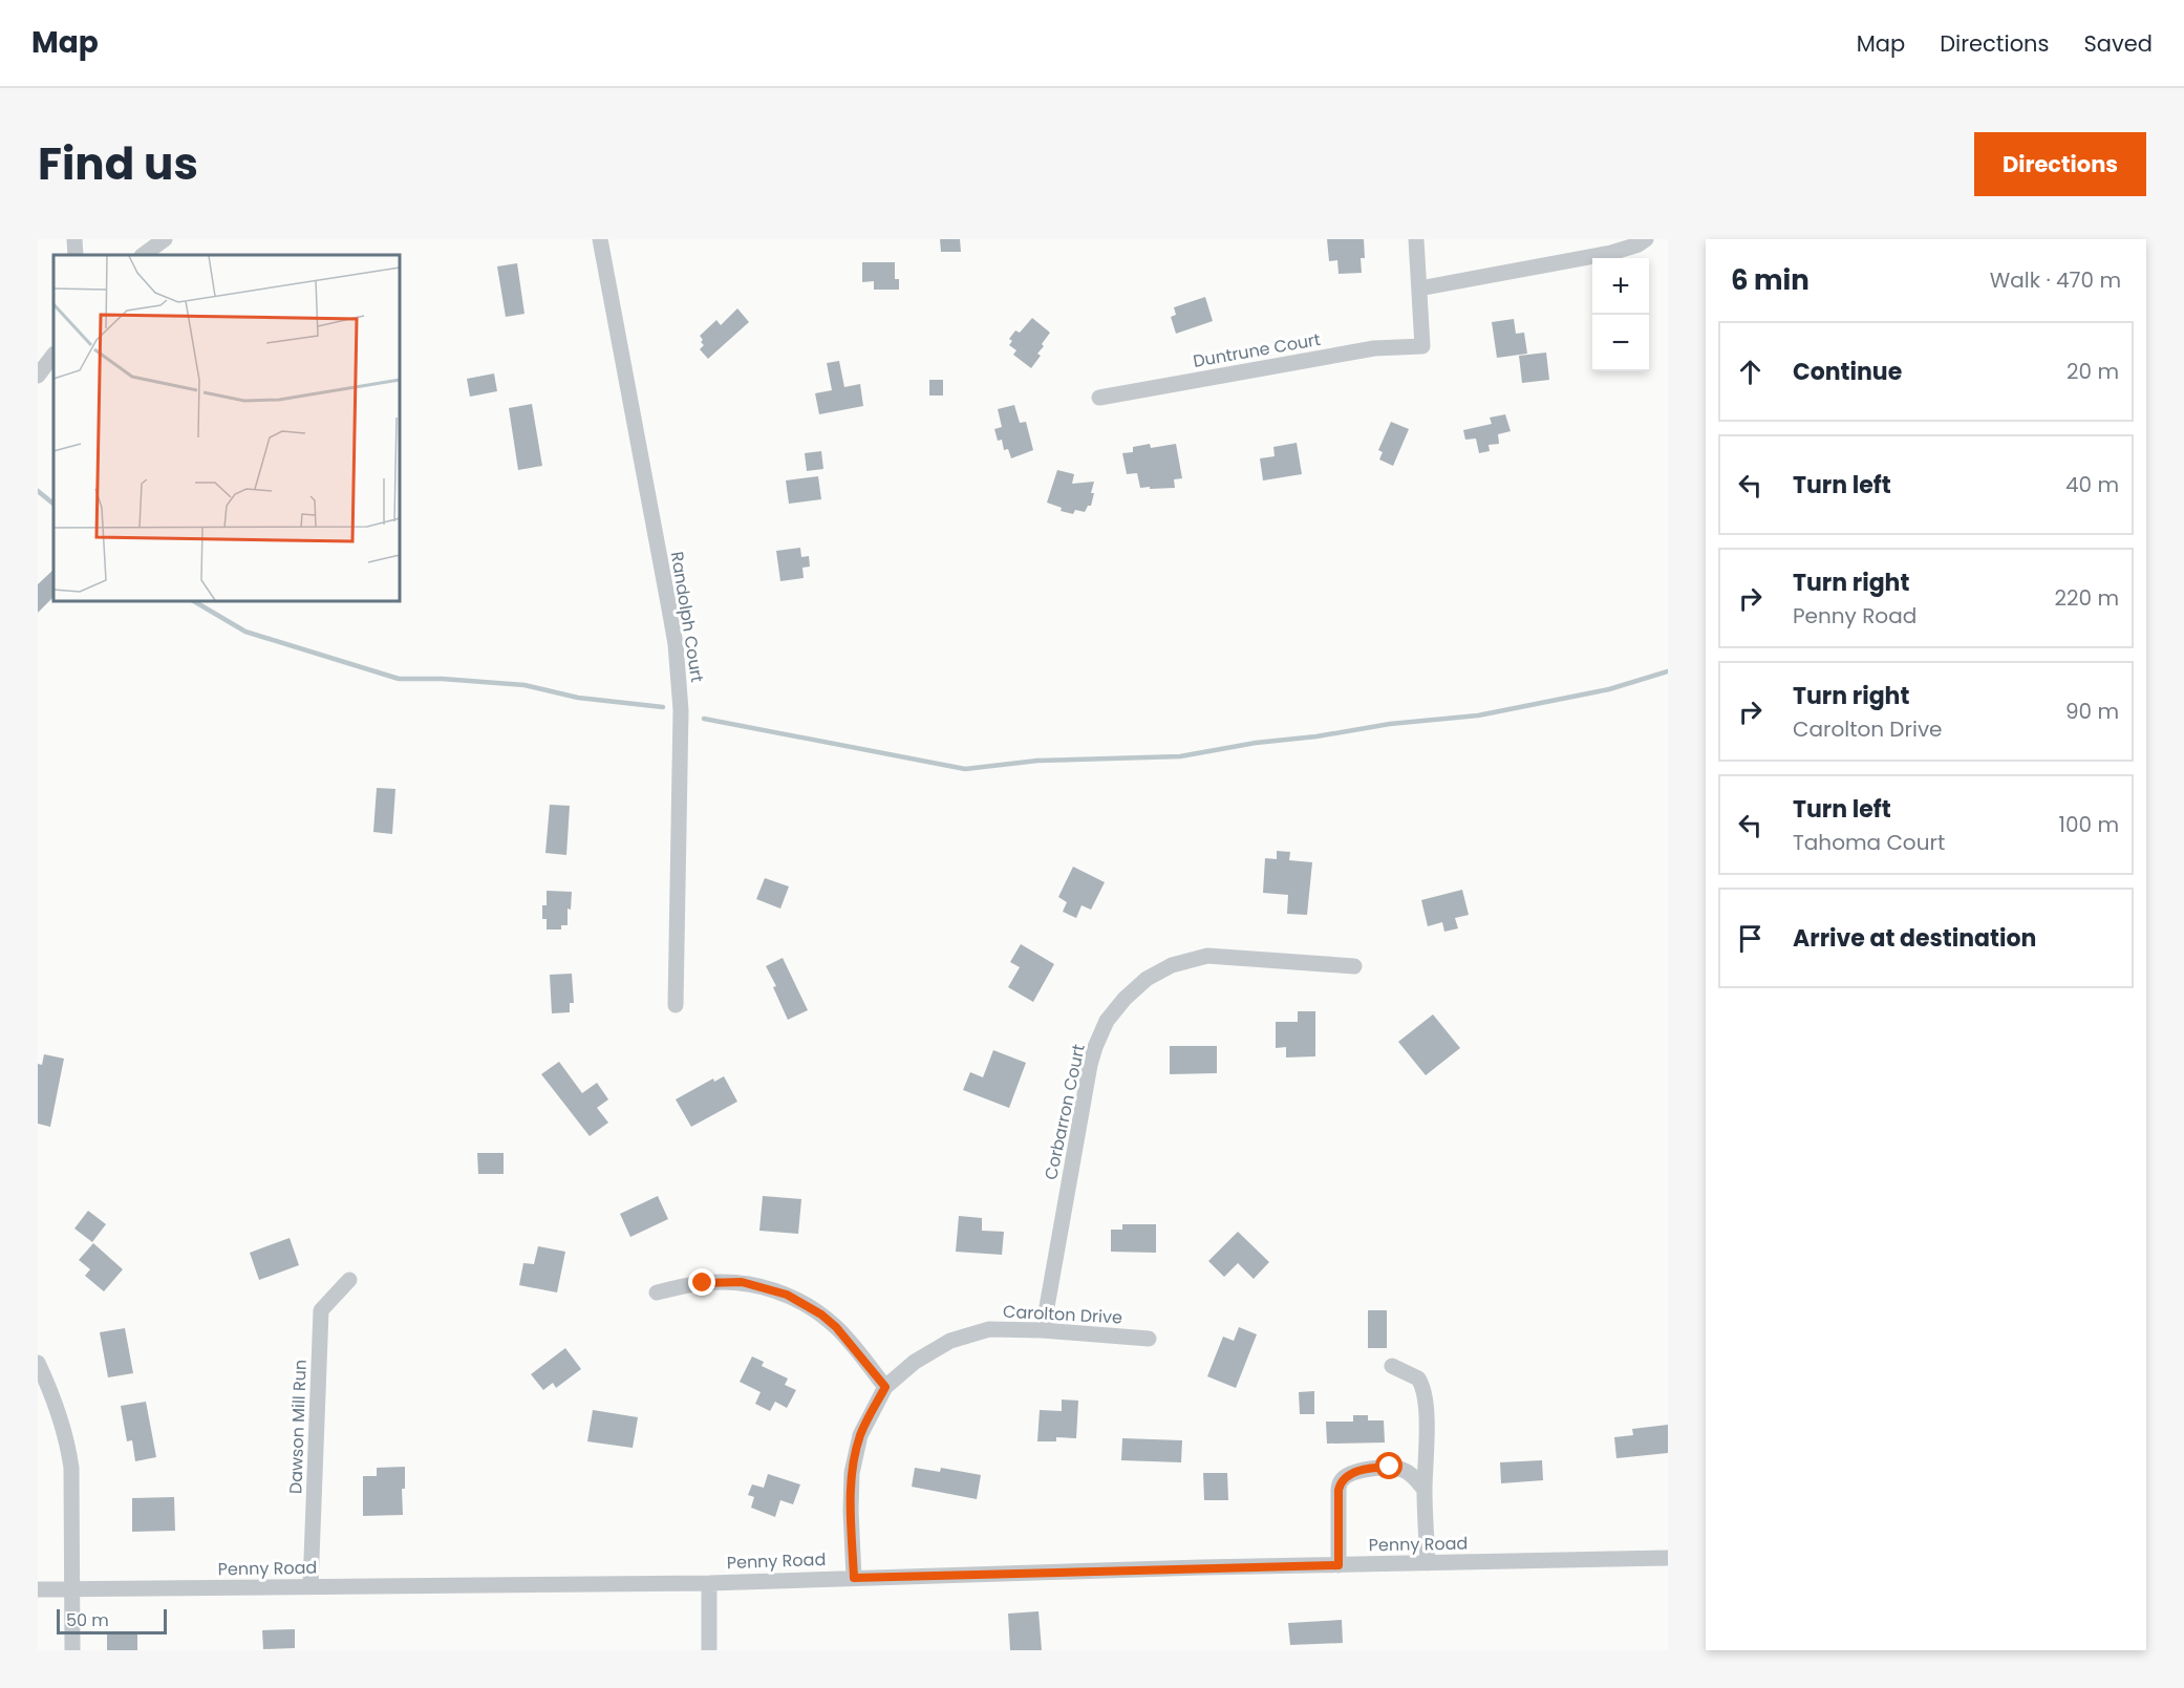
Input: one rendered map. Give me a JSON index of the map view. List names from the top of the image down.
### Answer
{
  "streets": {
    "street": [
      "Duntrune Court",
      "Randolph Court",
      "Corbarron Court",
      "Carolton Drive",
      "Dawson Mill Run",
      "Penny Road"
    ]
  },
  "crossings": [
    ["Corbarron Court", "Carolton Drive"],
    ["Carolton Drive", "Penny Road"],
    ["Dawson Mill Run", "Penny Road"]
  ],
  "scale_bar": "50 m",
  "page": {
    "header": "Map",
    "nav": ["Map", "Directions", "Saved"],
    "title": "Find us",
    "buttons": "Directions",
    "heading": ["6 min", "Walk · 470 m"],
    "map_buttons": ["+", "−"],
    "list": [
      ["Continue", "20 m"],
      ["Turn left", "40 m"],
      ["Turn right", "Penny Road", "220 m"],
      ["Turn right", "Carolton Drive", "90 m"],
      ["Turn left", "Tahoma Court", "100 m"],
      "Arrive at destination"
    ],
    "scale": "50 m"
  }
}
